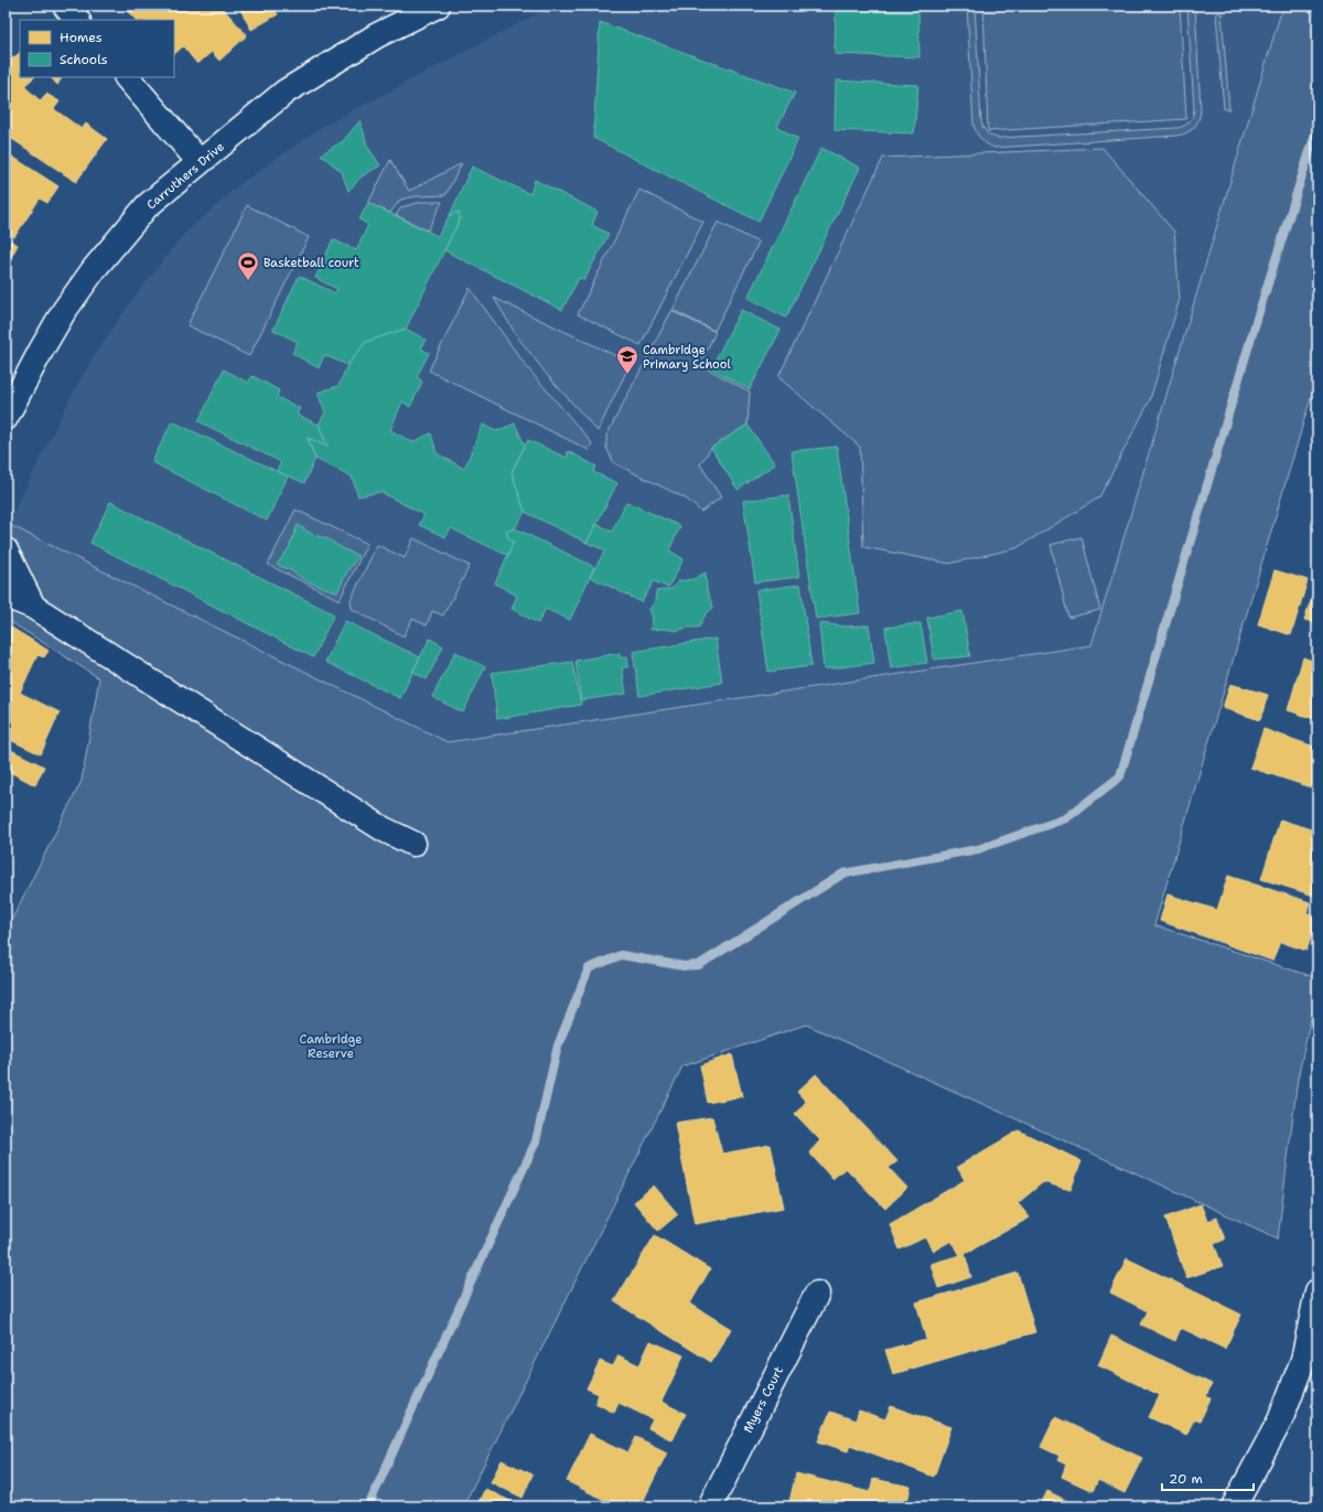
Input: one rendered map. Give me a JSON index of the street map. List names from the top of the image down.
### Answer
{
  "streets": {
    "street": ["Carruthers Drive", "Myers Court"]
  },
  "parks": ["Cambridge Reserve"],
  "places": {
    "sports": ["Basketball court"],
    "school or university": ["Cambridge Primary School"]
  },
  "legend": ["Homes", "Schools"],
  "scale_bar": "20 m"
}
